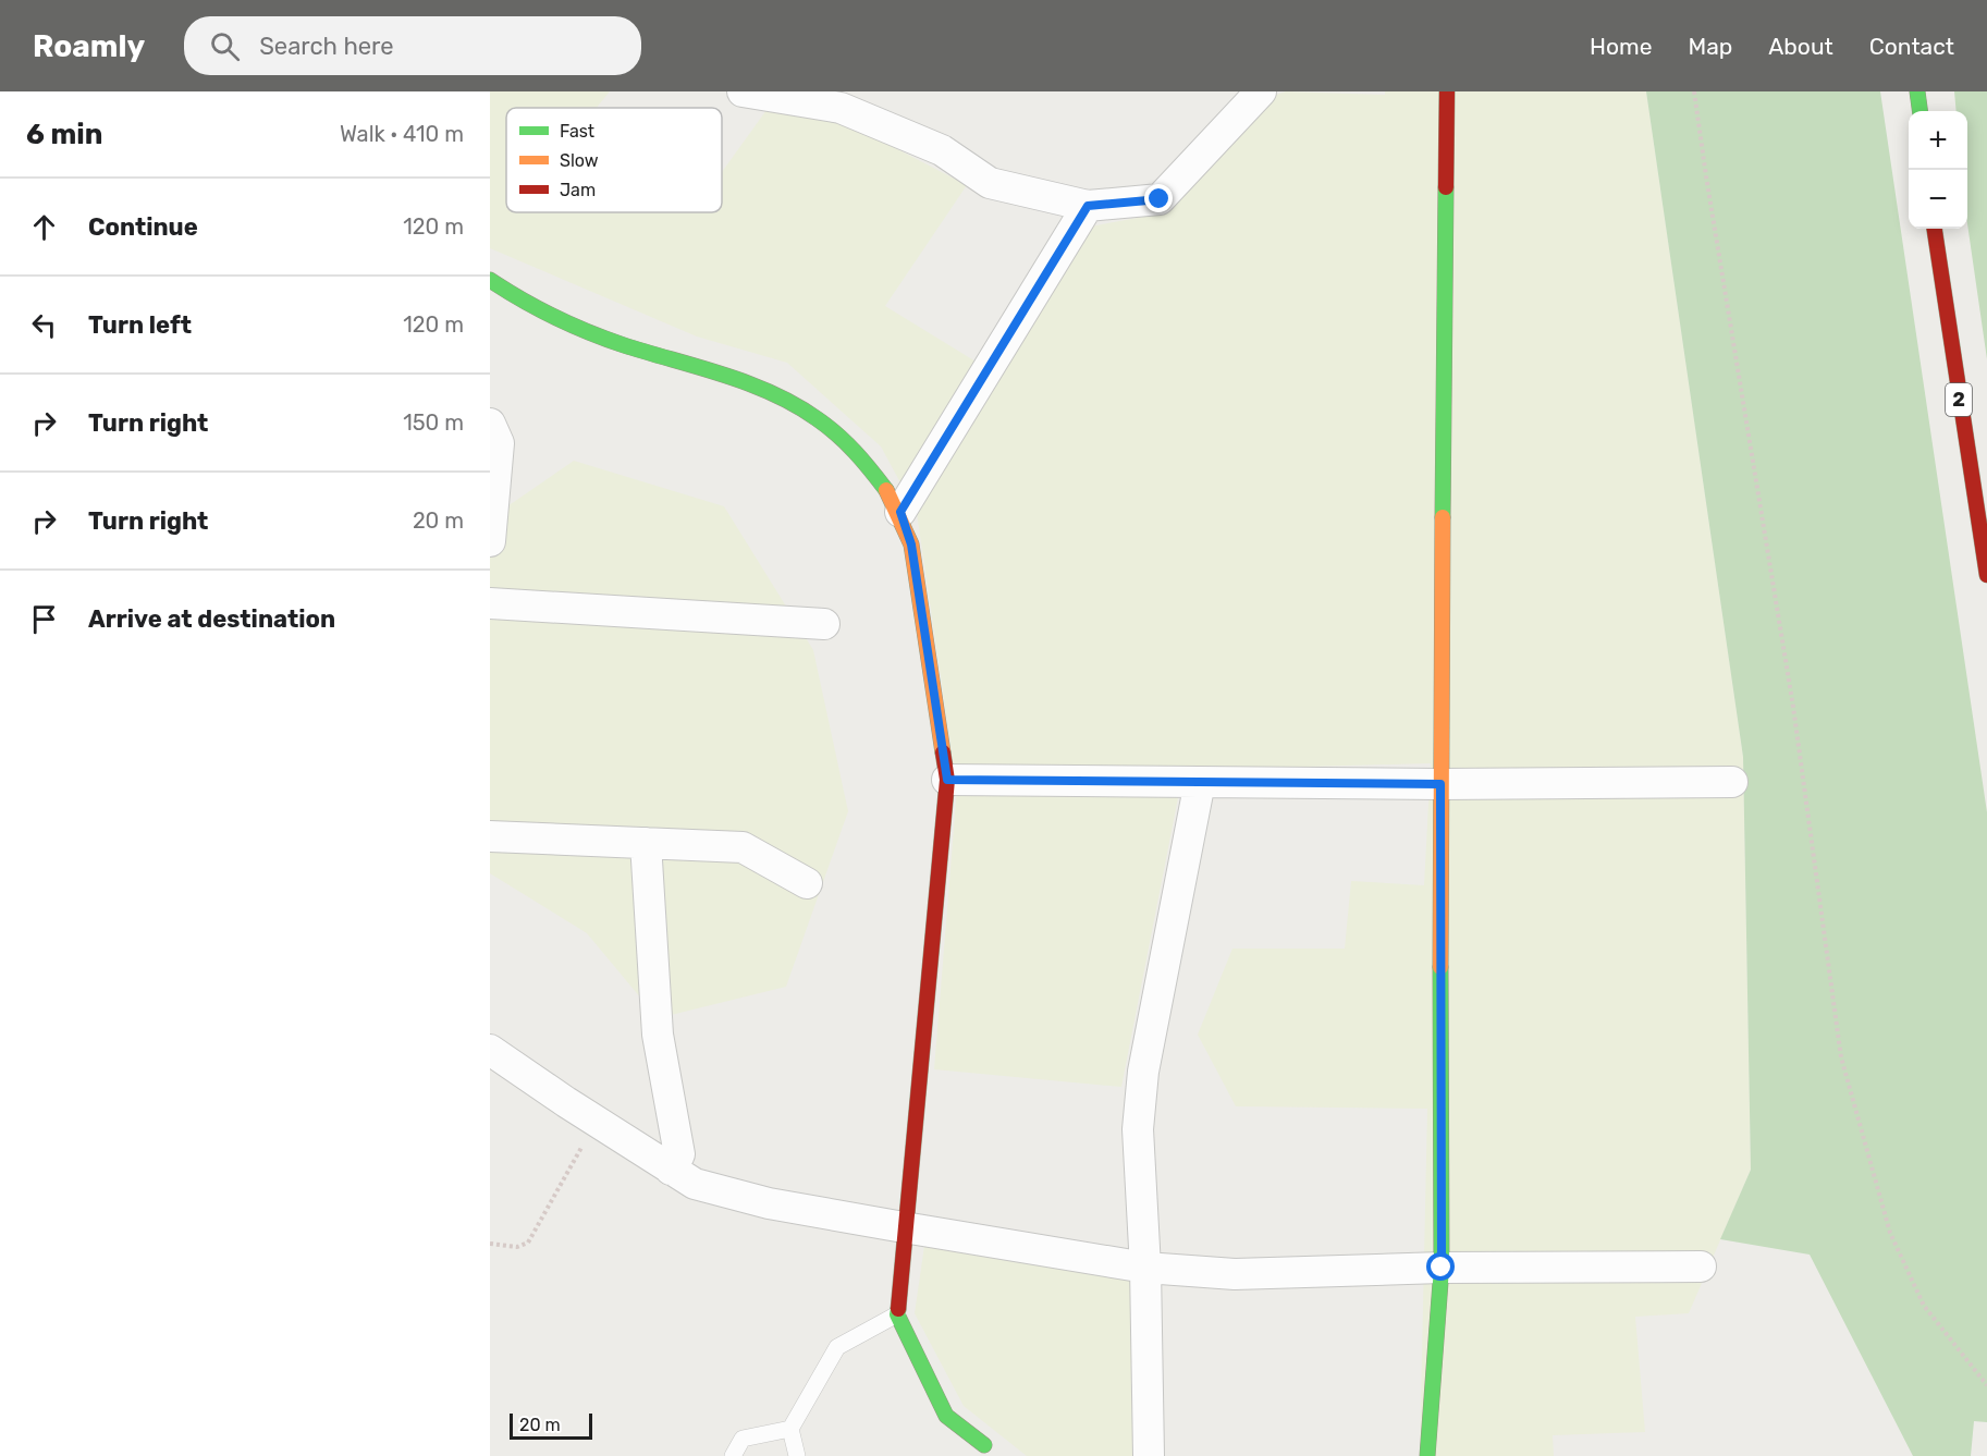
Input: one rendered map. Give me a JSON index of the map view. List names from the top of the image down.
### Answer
{
  "streets": {
    "street": ["2"]
  },
  "legend": ["Fast", "Slow", "Jam"],
  "scale_bar": "20 m",
  "page": {
    "header": "Roamly",
    "search": "Search here",
    "nav": [
      "Home",
      "Map",
      "About",
      "Contact"
    ],
    "heading": ["6 min", "Walk · 410 m"],
    "map_buttons": ["+", "−"],
    "list": [
      ["Continue", "120 m"],
      ["Turn left", "120 m"],
      ["Turn right", "150 m"],
      ["Turn right", "20 m"],
      "Arrive at destination"
    ],
    "scale": "20 m"
  }
}
